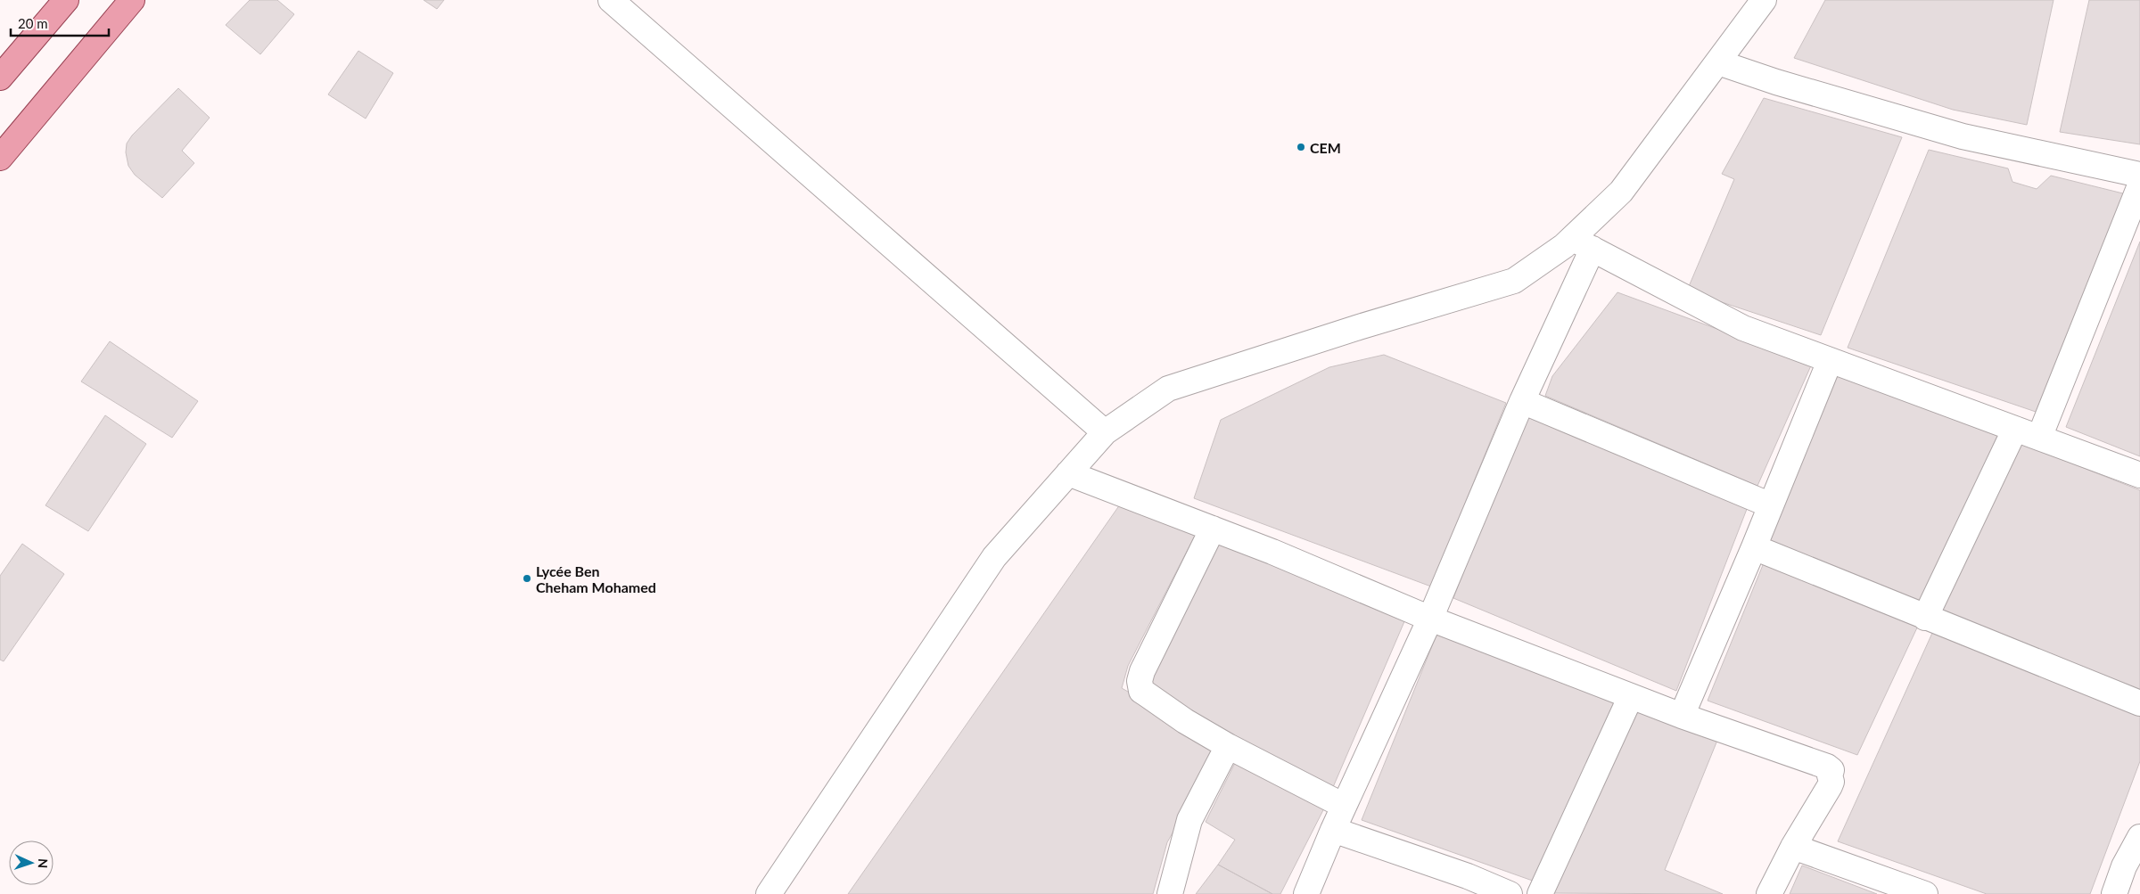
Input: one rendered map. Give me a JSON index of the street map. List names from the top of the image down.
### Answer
{
  "places": ["CEM", "Lycée Ben Cheham Mohamed"],
  "scale_bar": "20 m",
  "north": "right"
}
